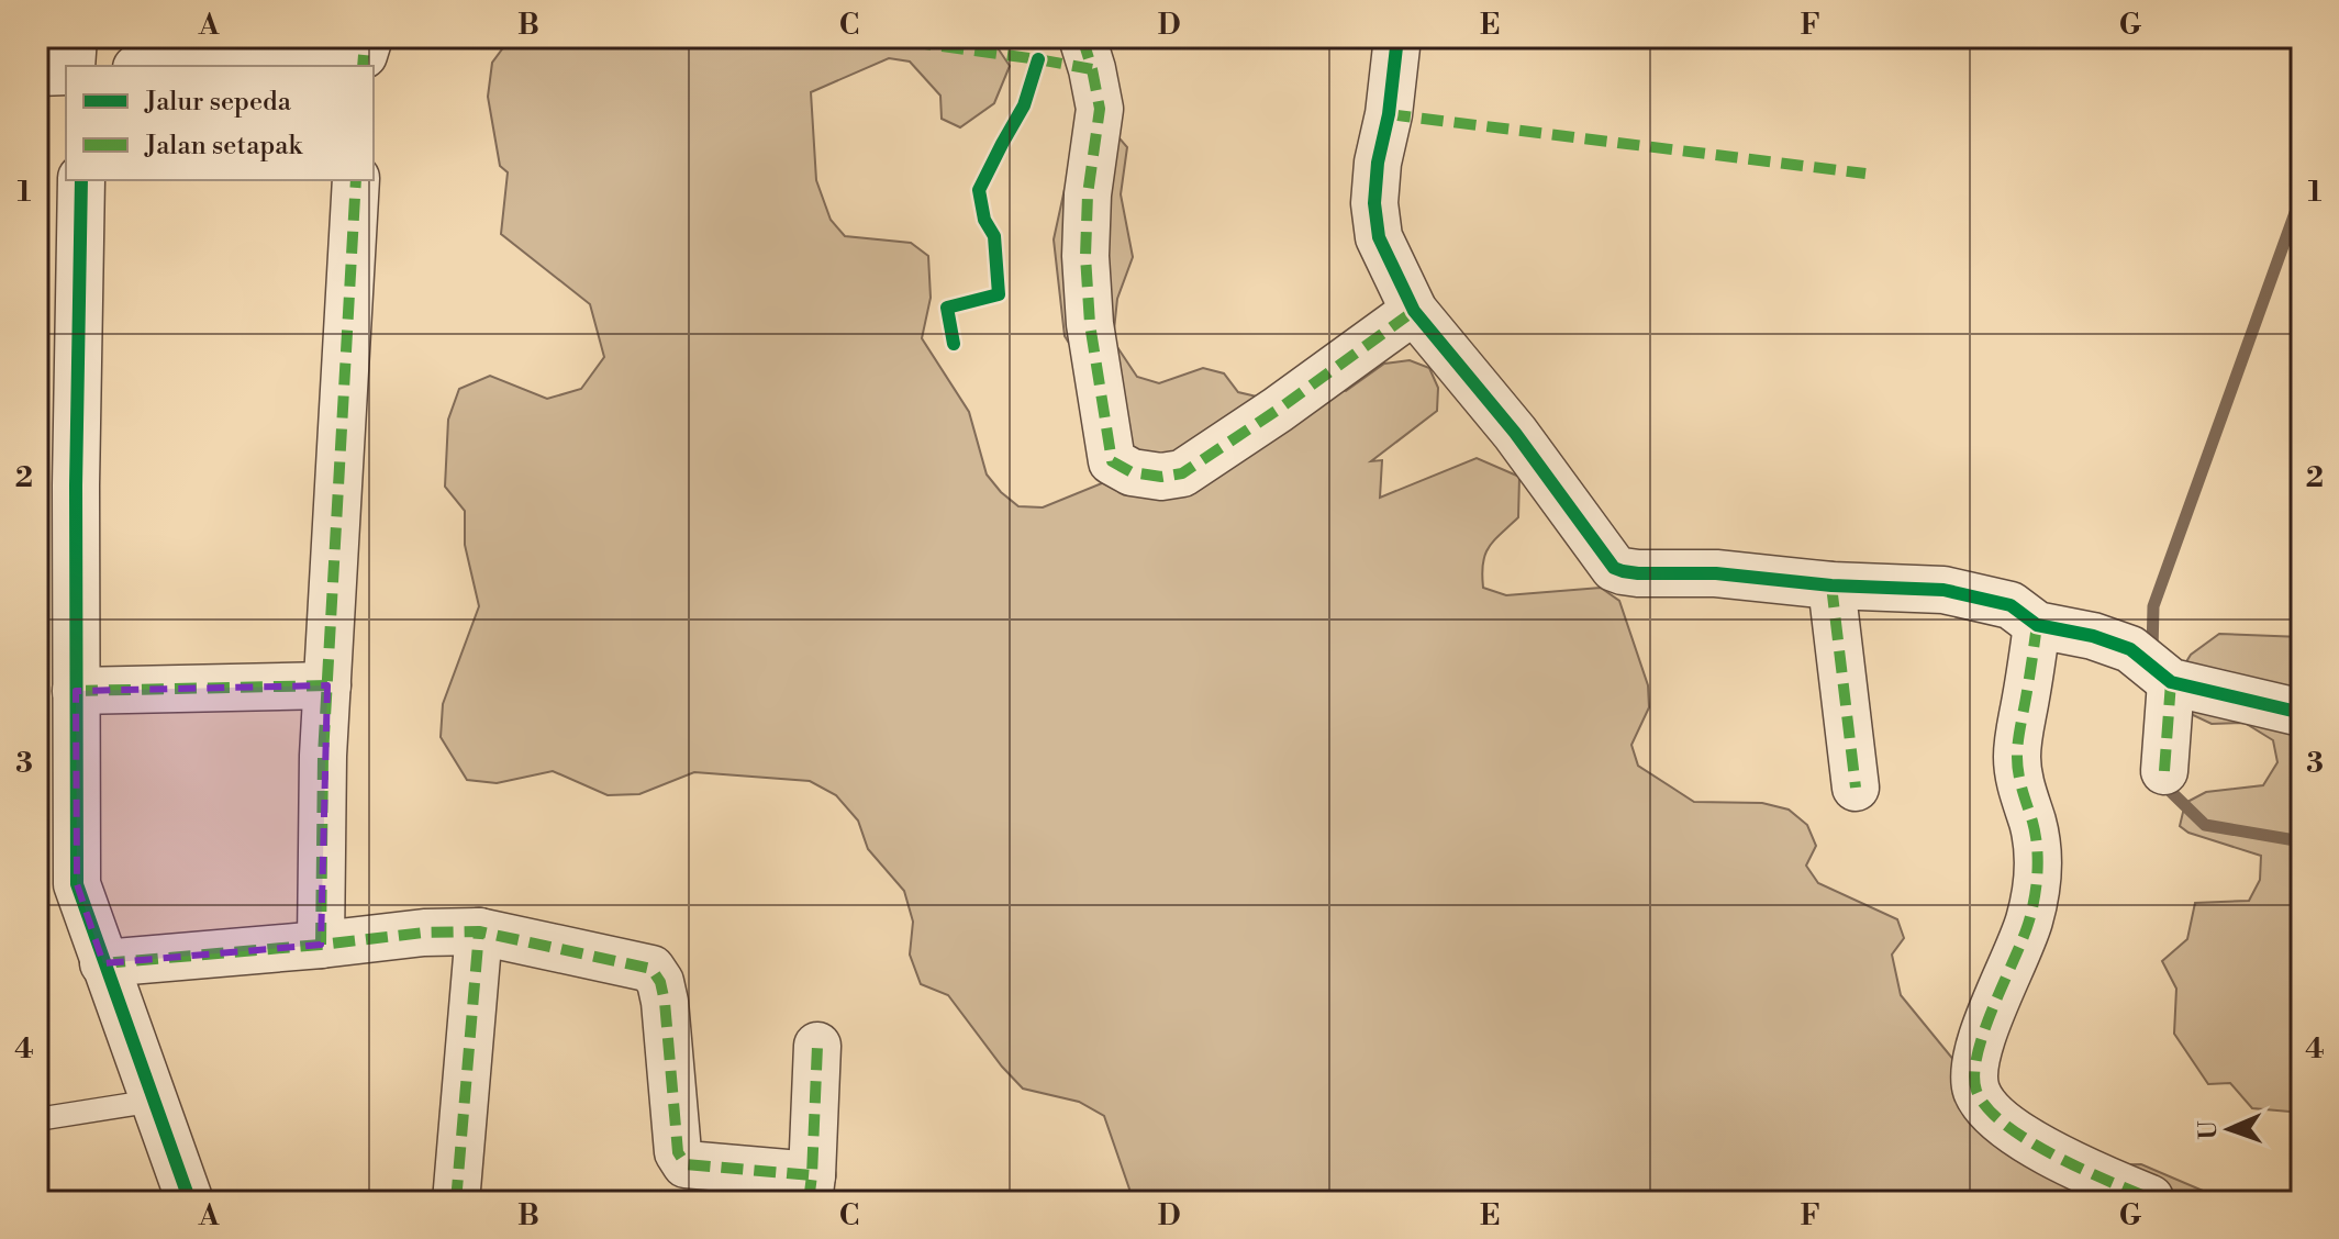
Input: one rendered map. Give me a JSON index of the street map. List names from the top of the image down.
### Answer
{
  "legend": ["Jalur sepeda", "Jalan setapak"],
  "north": "left",
  "grid": {
    "columns": [
      "A",
      "B",
      "C",
      "D",
      "E",
      "F",
      "G"
    ],
    "rows": [
      "1",
      "2",
      "3",
      "4"
    ]
  }
}
